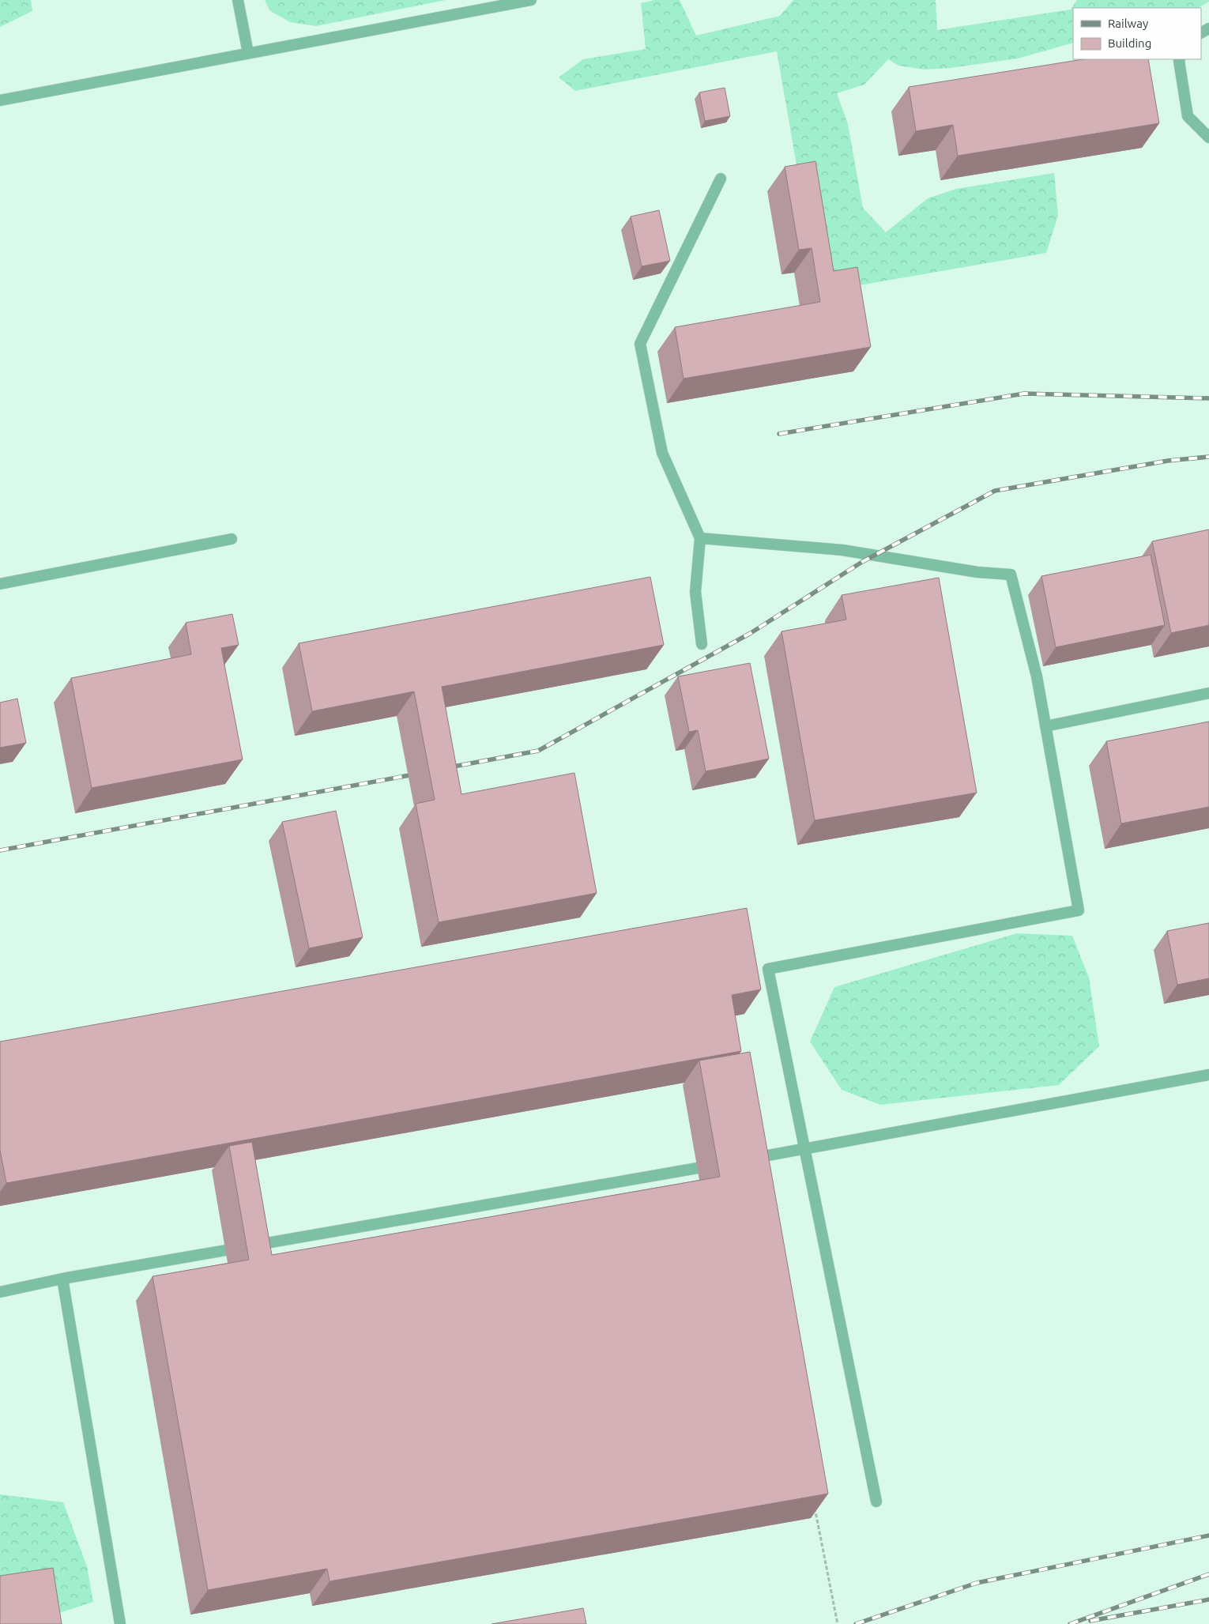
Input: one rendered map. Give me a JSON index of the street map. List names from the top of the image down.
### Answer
{
  "legend": ["Railway", "Building"]
}
